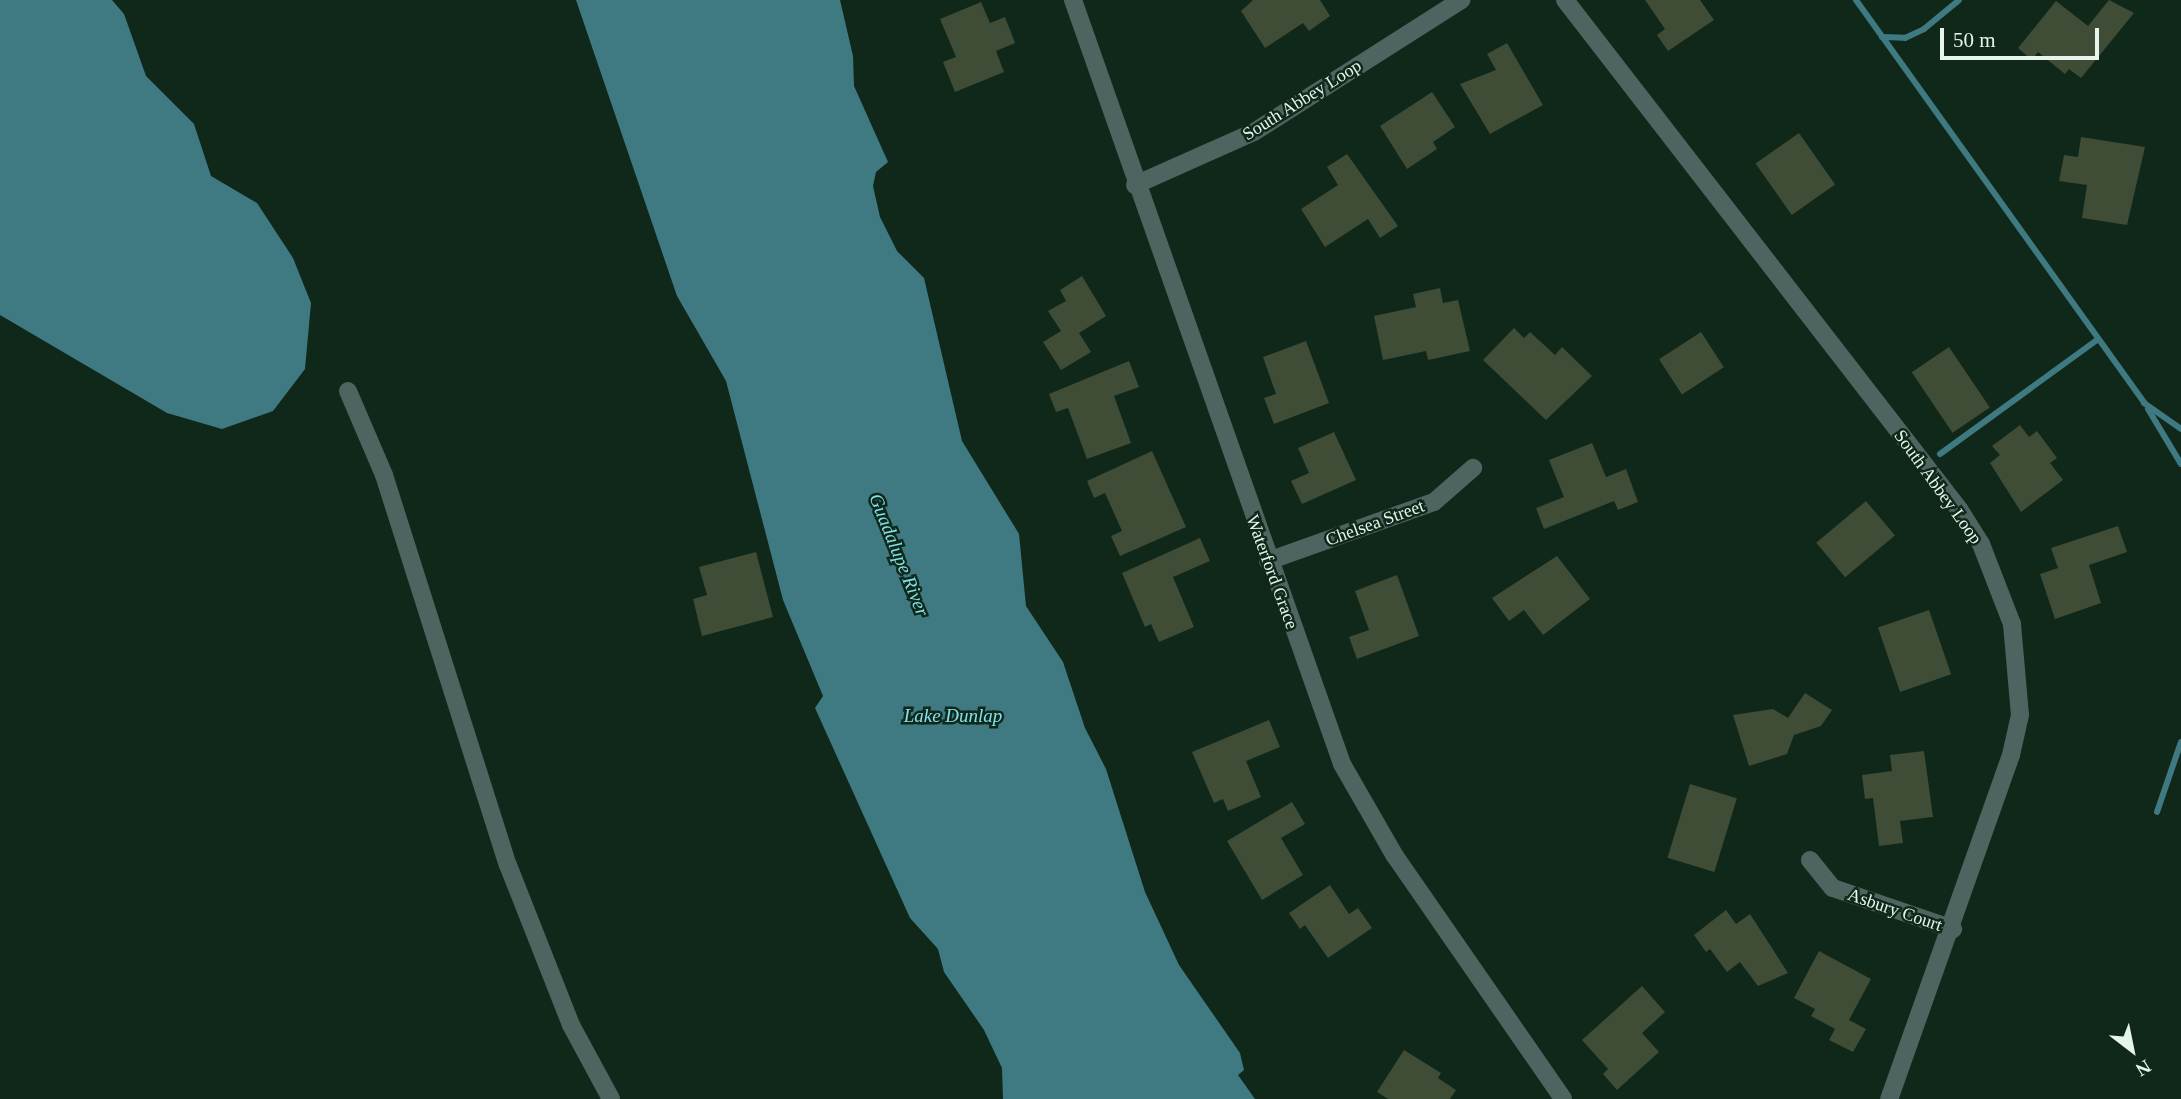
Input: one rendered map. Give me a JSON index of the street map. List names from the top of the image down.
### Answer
{
  "streets": {
    "street": [
      "South Abbey Loop",
      "Chelsea Street",
      "Waterford Grace",
      "Asbury Court"
    ]
  },
  "crossings": [
    ["South Abbey Loop", "Waterford Grace"],
    ["South Abbey Loop", "Asbury Court"],
    ["Chelsea Street", "Waterford Grace"]
  ],
  "water": ["Guadalupe River", "Lake Dunlap"],
  "scale_bar": "50 m",
  "north": "bottom right"
}
